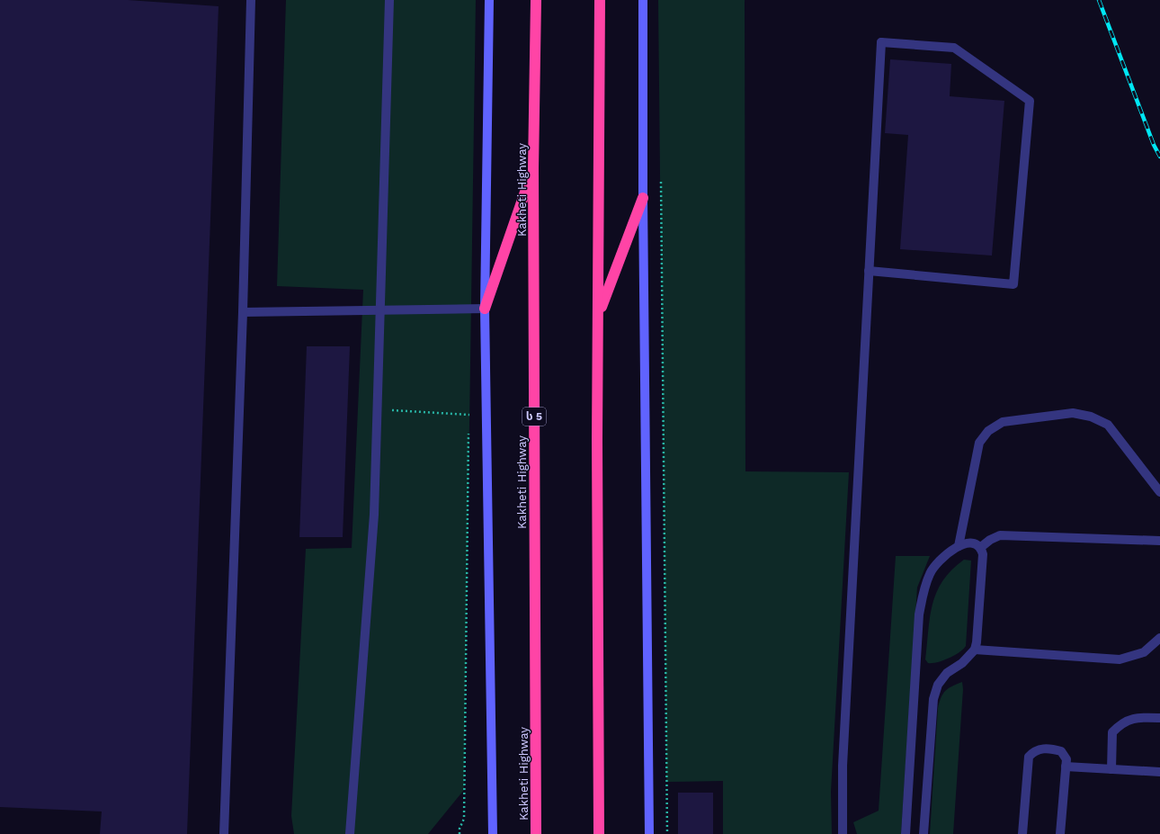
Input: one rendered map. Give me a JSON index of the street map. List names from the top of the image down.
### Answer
{
  "streets": {
    "highway": ["Kakheti Highway", "ს 5"]
  }
}
